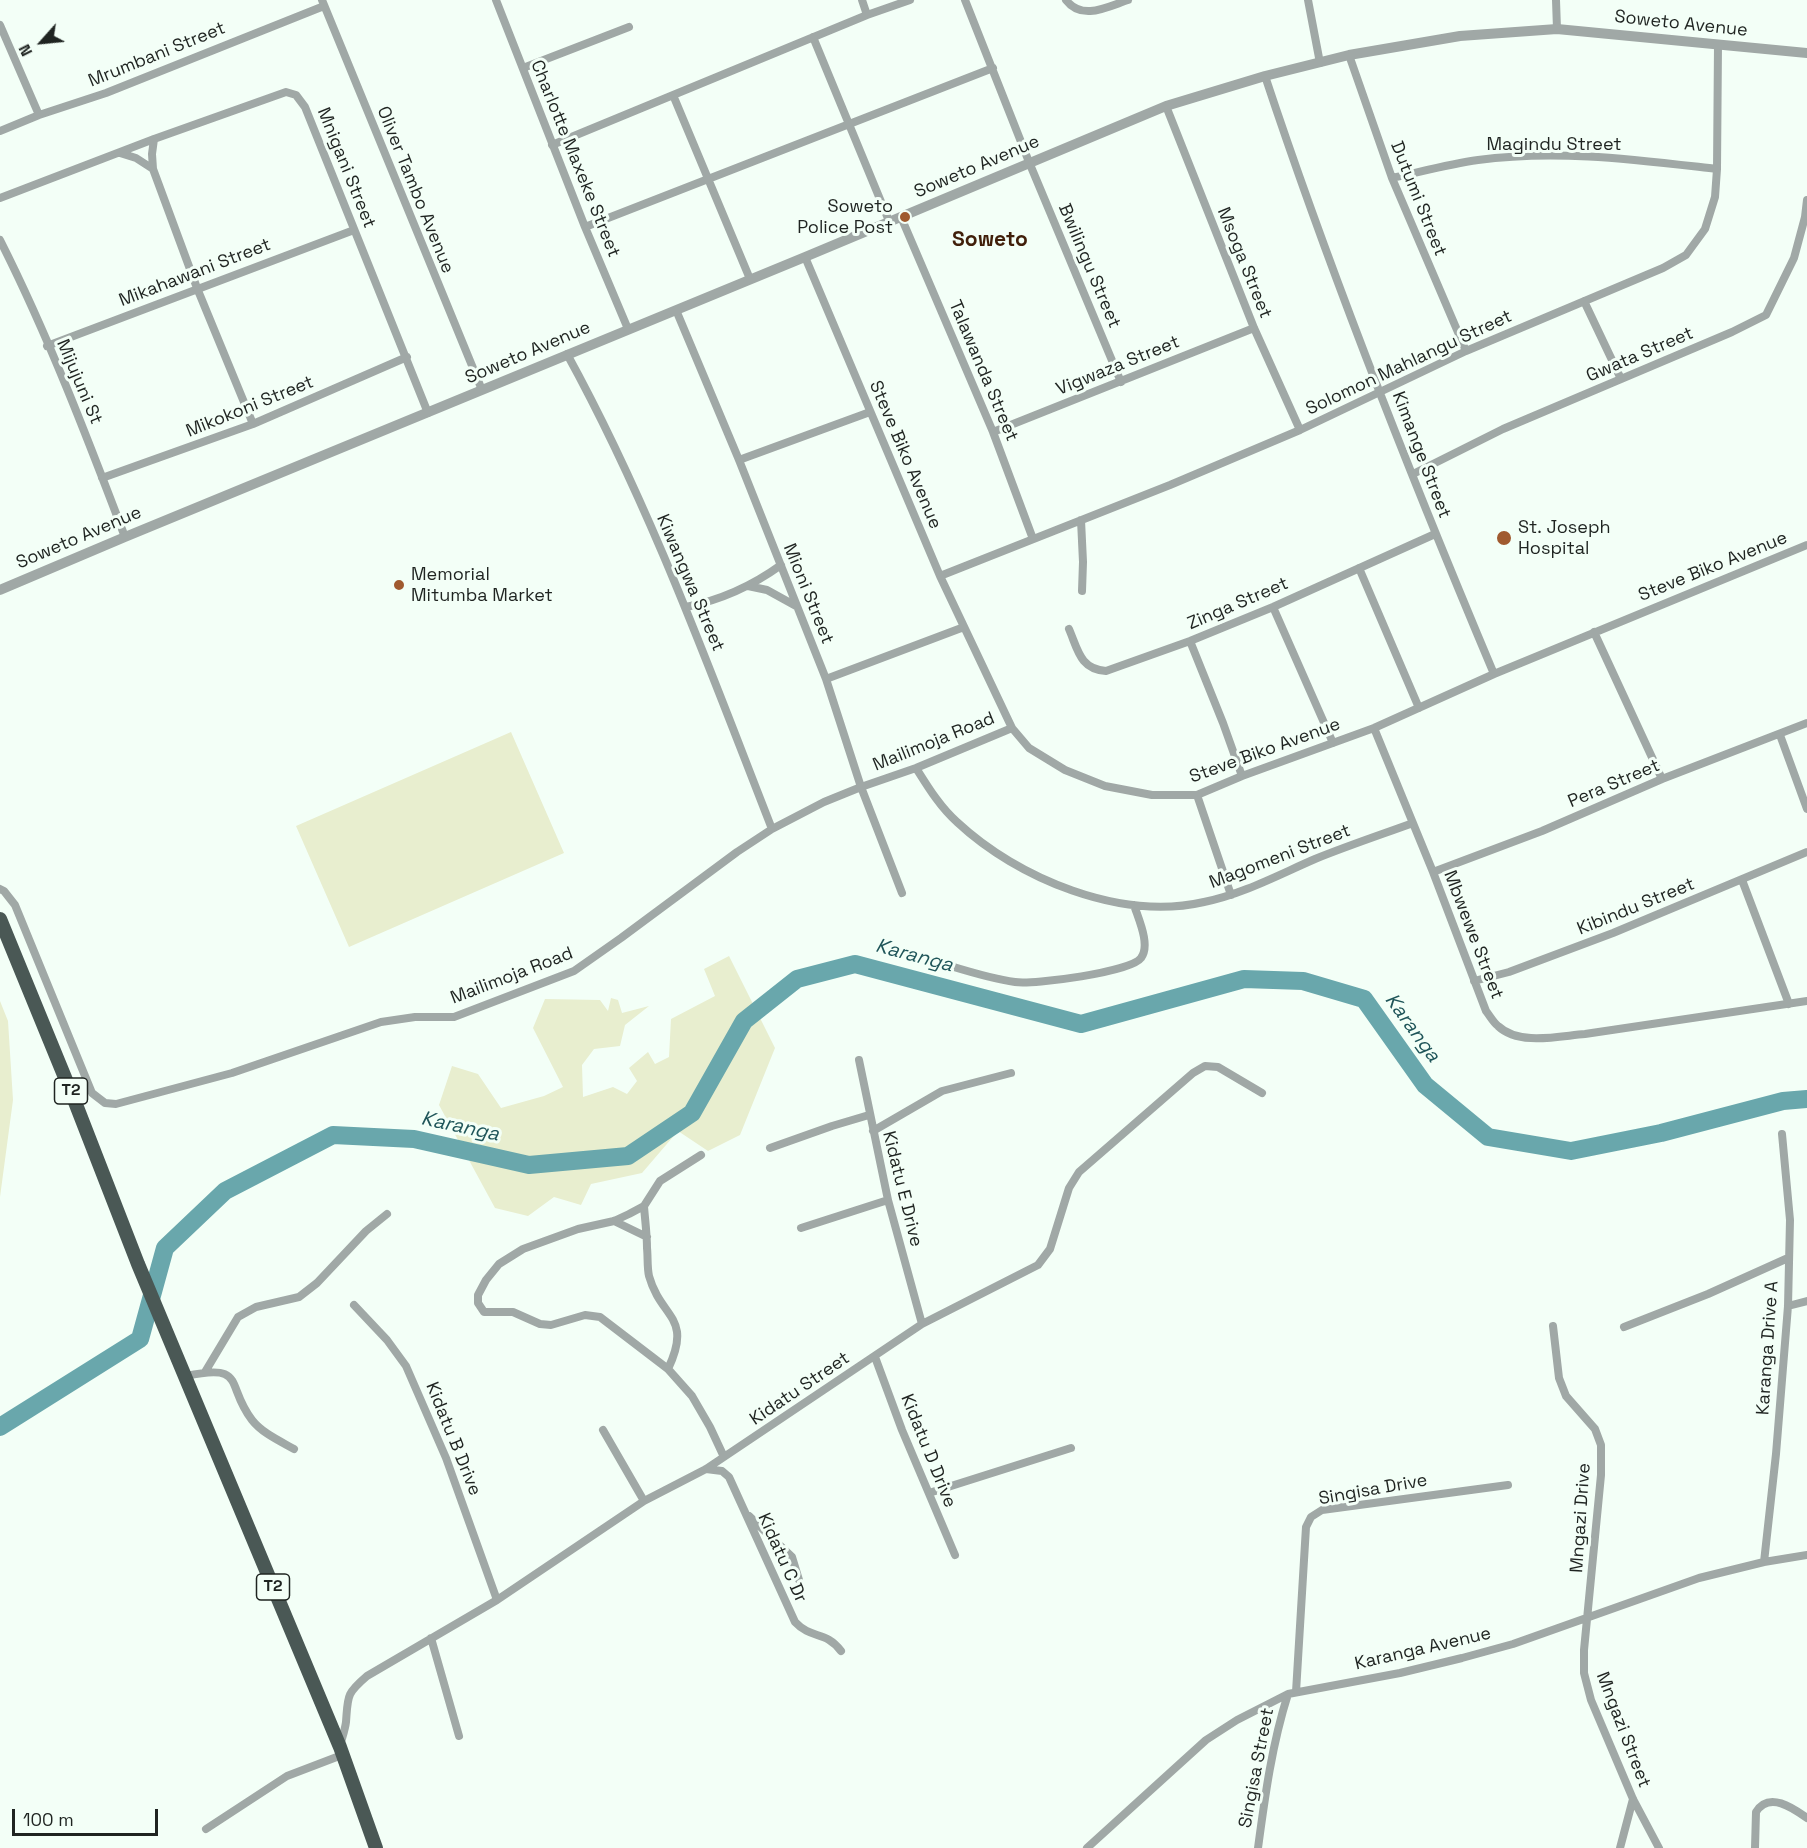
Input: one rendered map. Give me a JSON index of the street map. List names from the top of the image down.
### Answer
{
  "streets": {
    "highway": ["T2"],
    "street": [
      "Soweto Avenue",
      "Mrumbani Street",
      "Magindu Street",
      "Charlotte Maxeke Street",
      "Mnigani Street",
      "Oliver Tambo Avenue",
      "Dutumi Street",
      "Msoga Street",
      "Bwilingu Street",
      "Mikahawani Street",
      "Gwata Street",
      "Solomon Mahlangu Street",
      "Vigwaza Street",
      "Talawanda Street",
      "Mijujuni St",
      "Mikokoni Street",
      "Steve Biko Avenue",
      "Kimange Street",
      "Kiwangwa Street",
      "Mioni Street",
      "Zinga Street",
      "Mailimoja Road",
      "Pera Street",
      "Magomeni Street",
      "Kibindu Street",
      "Mbwewe Street",
      "Kidatu E Drive",
      "Karanga Drive A",
      "Kidatu Street",
      "Kidatu B Drive",
      "Kidatu D Drive",
      "Singisa Drive",
      "Mngazi Drive",
      "Kidatu C Dr",
      "Karanga Avenue",
      "Mngazi Street",
      "Singisa Street"
    ]
  },
  "crossings": [
    ["Soweto Avenue", "Charlotte Maxeke Street"],
    ["Soweto Avenue", "Mnigani Street"],
    ["Soweto Avenue", "Oliver Tambo Avenue"],
    ["Soweto Avenue", "Dutumi Street"],
    ["Soweto Avenue", "Msoga Street"],
    ["Soweto Avenue", "Bwilingu Street"],
    ["Soweto Avenue", "Solomon Mahlangu Street"],
    ["Soweto Avenue", "Talawanda Street"],
    ["Soweto Avenue", "Mijujuni St"],
    ["Soweto Avenue", "Steve Biko Avenue"],
    ["Soweto Avenue", "Kimange Street"],
    ["Soweto Avenue", "Kiwangwa Street"],
    ["Soweto Avenue", "Mioni Street"],
    ["Mrumbani Street", "Oliver Tambo Avenue"],
    ["Magindu Street", "Dutumi Street"],
    ["Magindu Street", "Solomon Mahlangu Street"],
    ["Mnigani Street", "Mikahawani Street"],
    ["Mnigani Street", "Mikokoni Street"],
    ["Dutumi Street", "Solomon Mahlangu Street"],
    ["Msoga Street", "Solomon Mahlangu Street"],
    ["Msoga Street", "Vigwaza Street"],
    ["Bwilingu Street", "Vigwaza Street"],
    ["Mikahawani Street", "Mijujuni St"],
    ["Gwata Street", "Kimange Street"],
    ["Solomon Mahlangu Street", "Talawanda Street"],
    ["Solomon Mahlangu Street", "Steve Biko Avenue"],
    ["Solomon Mahlangu Street", "Kimange Street"],
    ["Vigwaza Street", "Talawanda Street"],
    ["Mijujuni St", "Mikokoni Street"],
    ["Steve Biko Avenue", "Kimange Street"],
    ["Steve Biko Avenue", "Mailimoja Road"],
    ["Steve Biko Avenue", "Mbwewe Street"],
    ["Kimange Street", "Zinga Street"],
    ["Kiwangwa Street", "Mailimoja Road"],
    ["Mioni Street", "Mailimoja Road"],
    ["Mailimoja Road", "Magomeni Street"],
    ["Pera Street", "Mbwewe Street"],
    ["Magomeni Street", "Mbwewe Street"],
    ["Kibindu Street", "Mbwewe Street"],
    ["T2", "Kidatu Street"],
    ["Kidatu E Drive", "Kidatu Street"],
    ["Karanga Drive A", "Karanga Avenue"],
    ["Kidatu Street", "Kidatu B Drive"],
    ["Kidatu Street", "Kidatu D Drive"],
    ["Kidatu Street", "Kidatu C Dr"],
    ["Singisa Drive", "Karanga Avenue"],
    ["Singisa Drive", "Singisa Street"],
    ["Mngazi Drive", "Karanga Avenue"],
    ["Mngazi Drive", "Mngazi Street"],
    ["Karanga Avenue", "Mngazi Street"],
    ["Karanga Avenue", "Singisa Street"]
  ],
  "districts": ["Soweto"],
  "water": ["Karanga"],
  "places": ["Soweto Police Post", "St. Joseph Hospital", "Memorial Mitumba Market"],
  "scale_bar": "100 m",
  "north": "bottom left"
}
